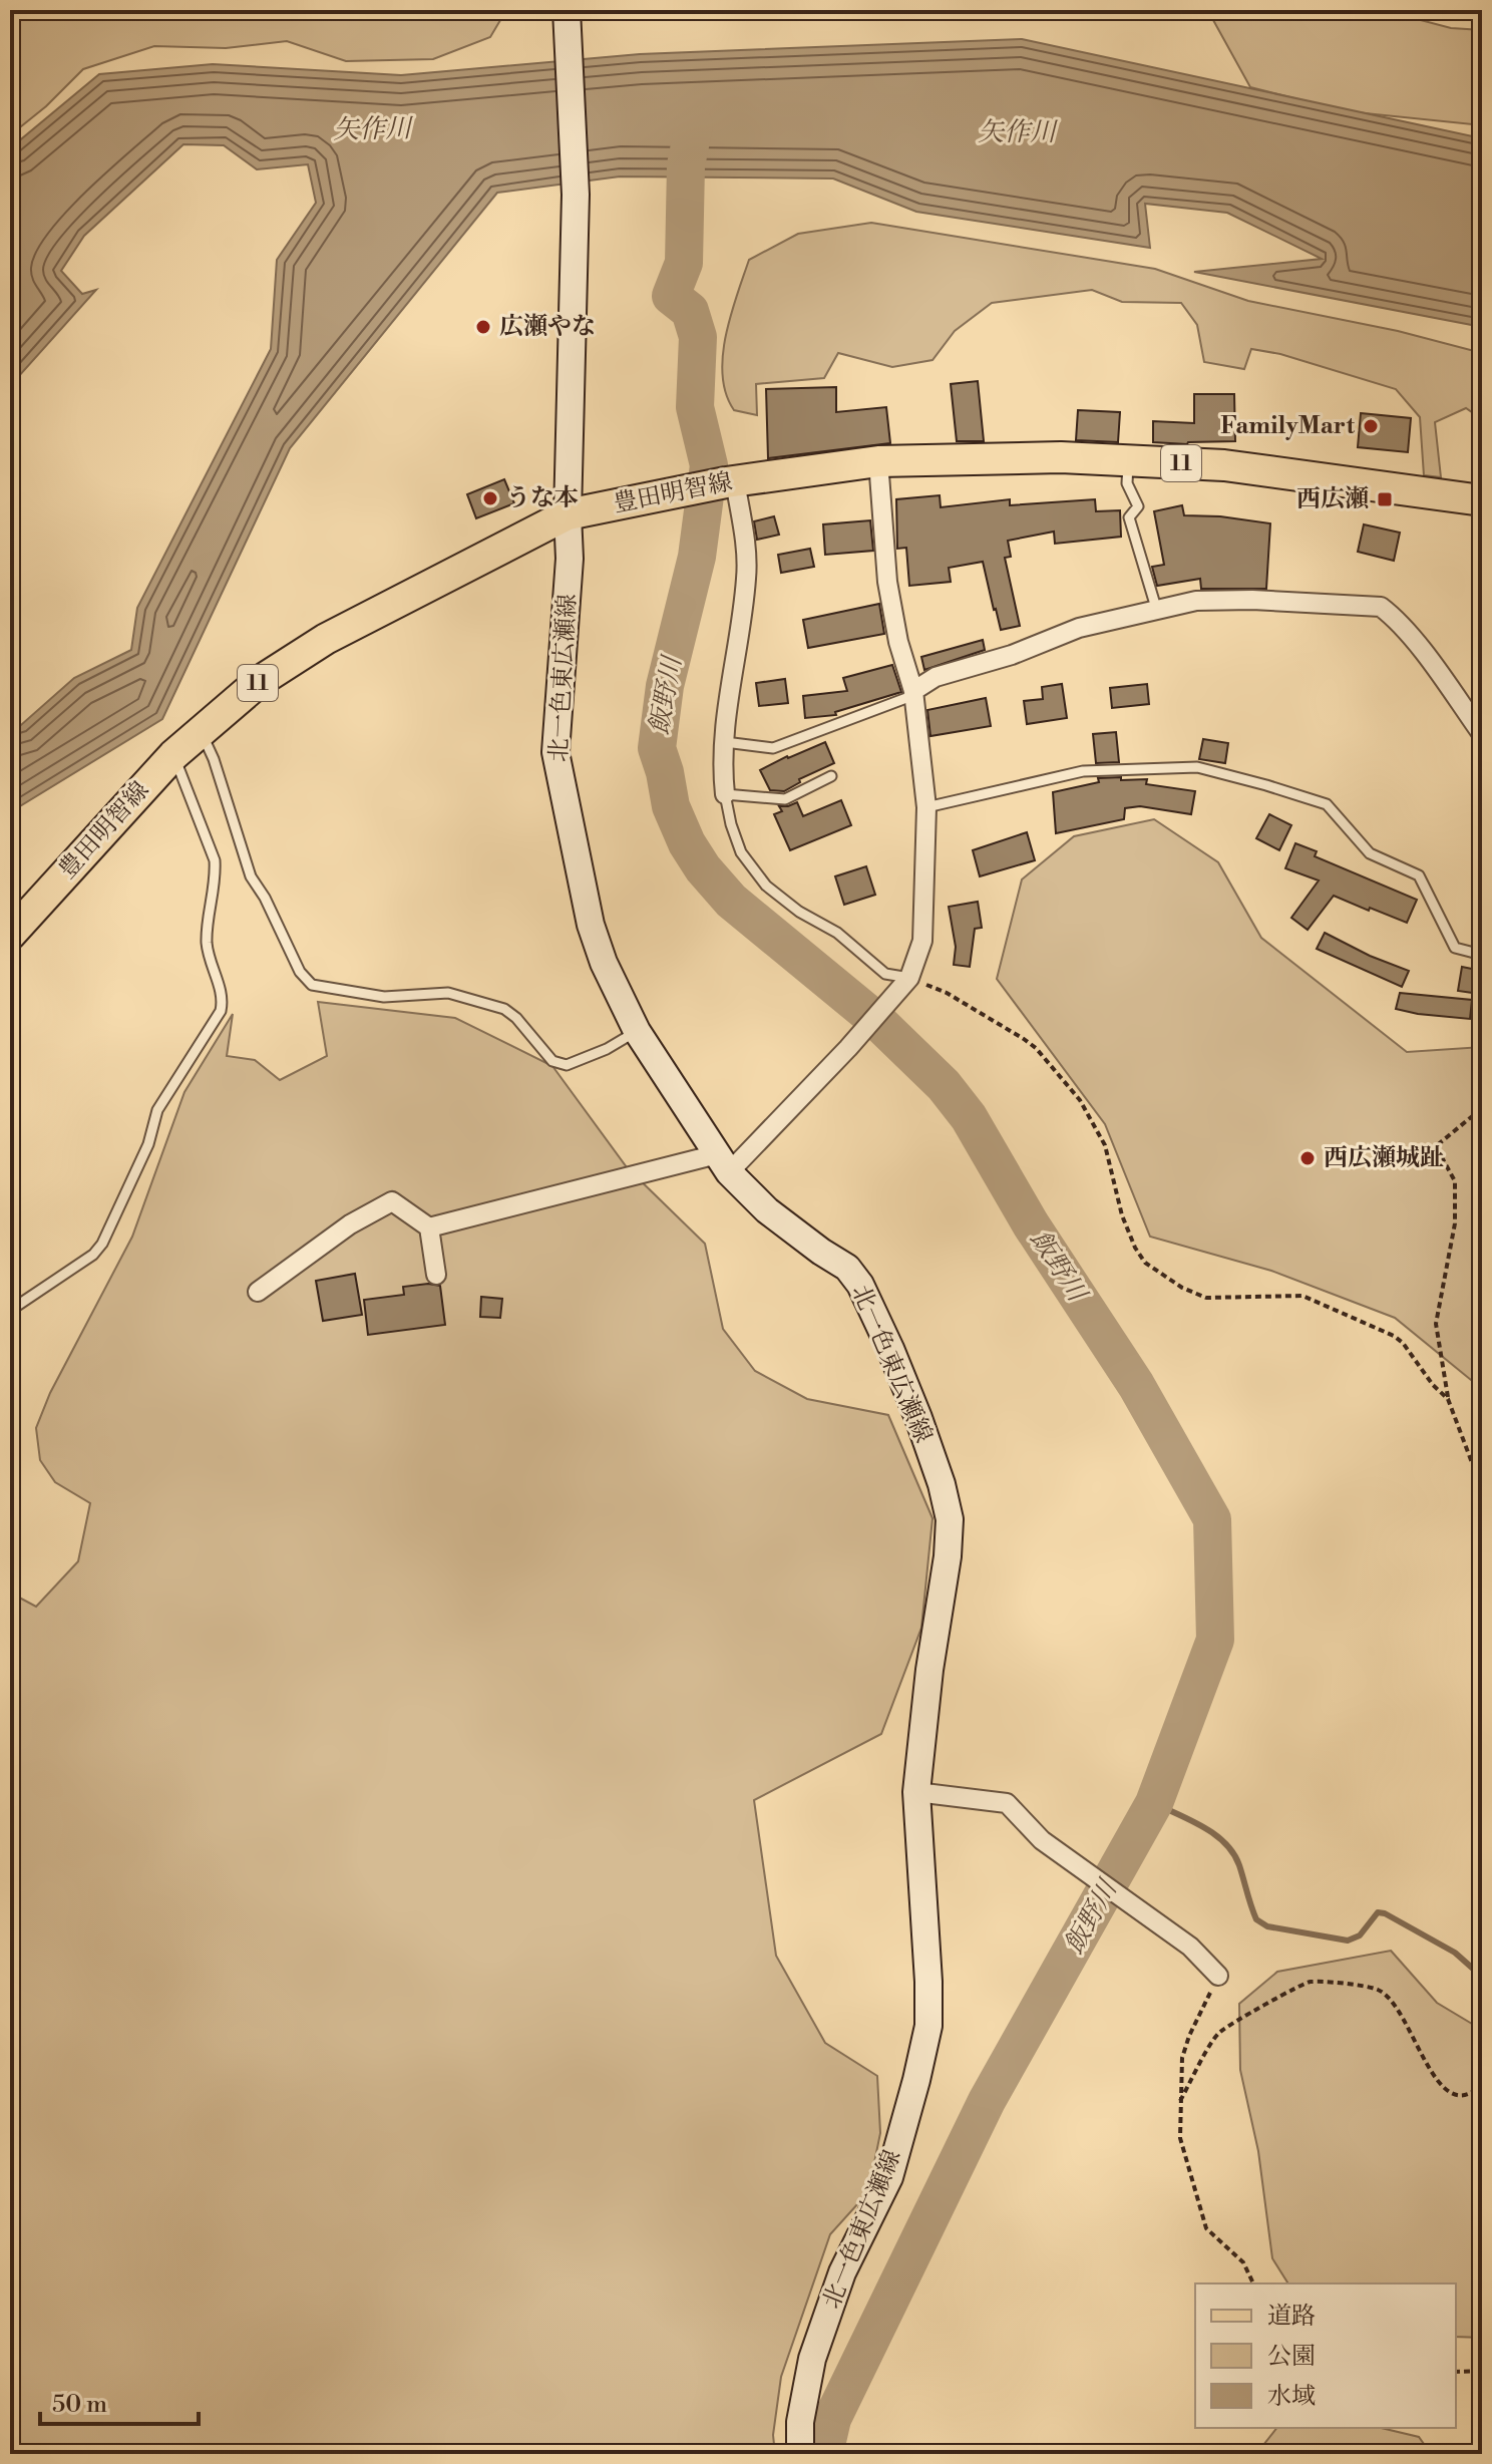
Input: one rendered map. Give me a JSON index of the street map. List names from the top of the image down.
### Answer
{
  "streets": {
    "main road": ["11", "豊田明智線", "北一色東広瀬線"]
  },
  "crossings": [
    ["豊田明智線", "北一色東広瀬線"]
  ],
  "water": ["矢作川", "飯野川"],
  "places": {
    "other": [
      "広瀬やな",
      "FamilyMart",
      "うな本",
      "西広瀬城趾"
    ],
    "transit": ["西広瀬"]
  },
  "legend": ["道路", "公園", "水域"],
  "scale_bar": "50 m"
}
